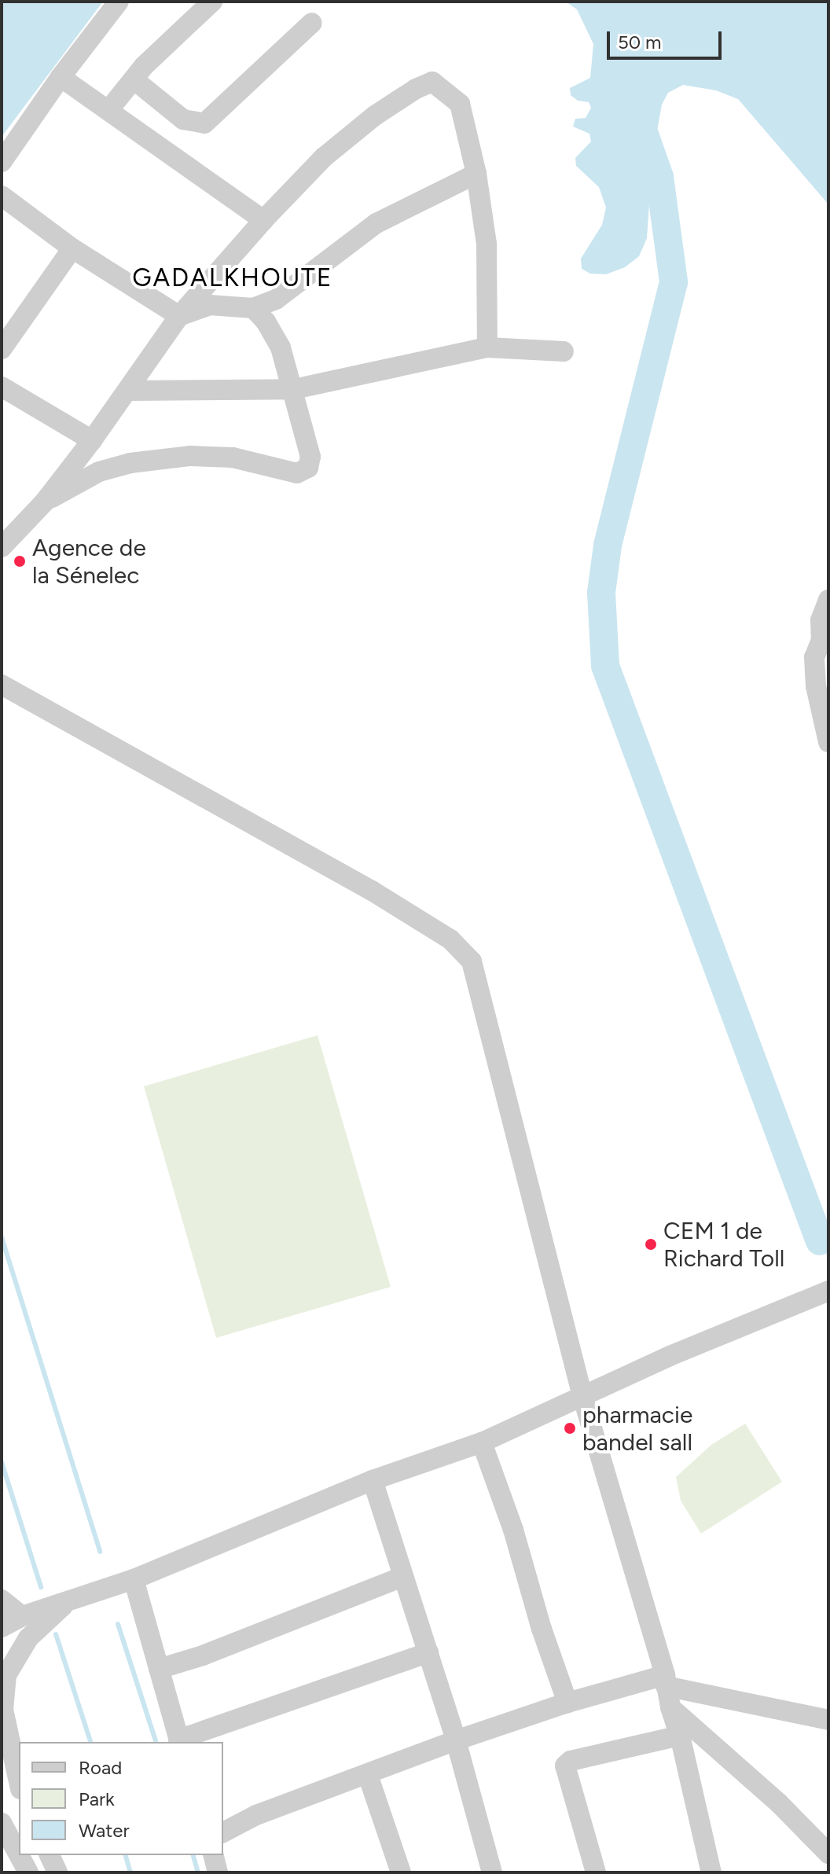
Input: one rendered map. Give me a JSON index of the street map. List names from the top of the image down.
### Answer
{
  "districts": ["GADALKHOUTE"],
  "places": ["Agence de la Sénelec", "CEM 1 de Richard Toll", "pharmacie bandel sall"],
  "legend": ["Road", "Park", "Water"],
  "scale_bar": "50 m"
}
